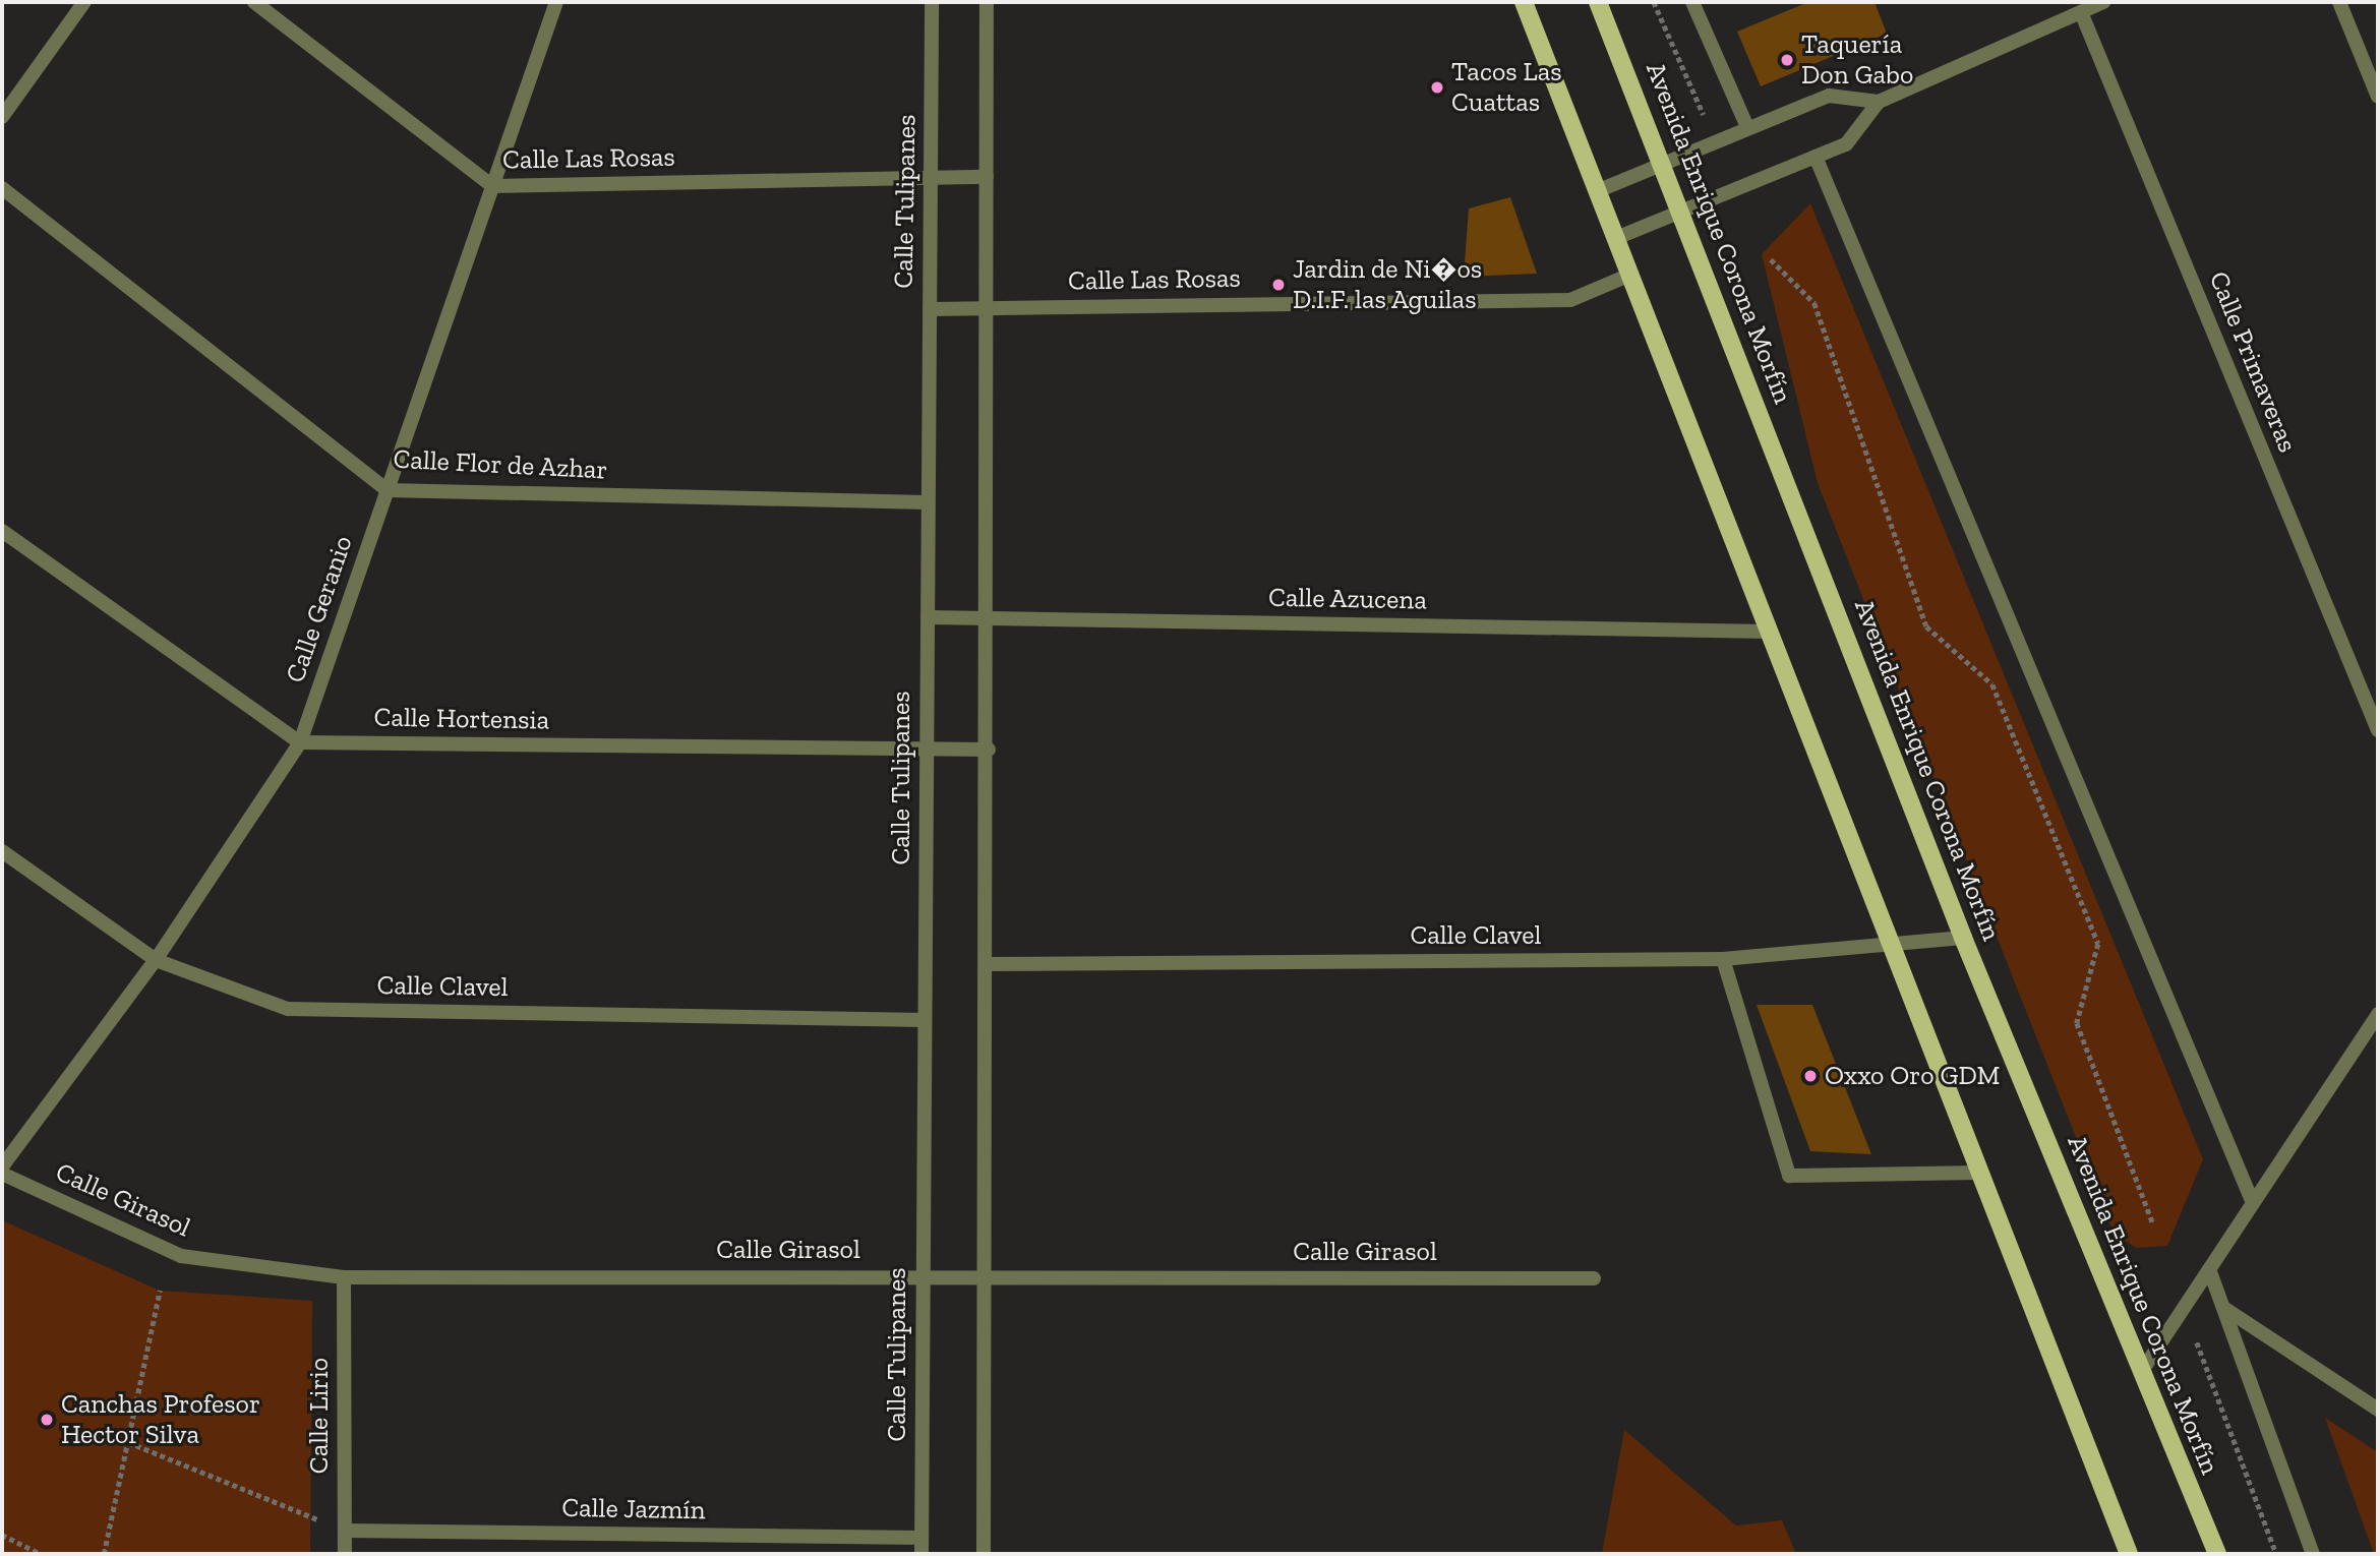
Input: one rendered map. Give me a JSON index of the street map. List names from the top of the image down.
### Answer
{
  "streets": {
    "main road": ["Avenida Enrique Corona Morfín"],
    "street": [
      "Calle Las Rosas",
      "Calle Tulipanes",
      "Calle Primaveras",
      "Calle Flor de Azhar",
      "Calle Azucena",
      "Calle Geranio",
      "Calle Hortensia",
      "Calle Clavel",
      "Calle Girasol",
      "Calle Lirio",
      "Calle Jazmín"
    ]
  },
  "crossings": [
    ["Calle Las Rosas", "Calle Tulipanes"],
    ["Calle Las Rosas", "Calle Geranio"],
    ["Calle Tulipanes", "Calle Flor de Azhar"],
    ["Calle Tulipanes", "Calle Azucena"],
    ["Calle Tulipanes", "Calle Hortensia"],
    ["Calle Tulipanes", "Calle Clavel"],
    ["Calle Tulipanes", "Calle Girasol"],
    ["Calle Tulipanes", "Calle Jazmín"],
    ["Avenida Enrique Corona Morfín", "Calle Clavel"],
    ["Calle Flor de Azhar", "Calle Geranio"],
    ["Calle Geranio", "Calle Hortensia"],
    ["Calle Geranio", "Calle Clavel"],
    ["Calle Girasol", "Calle Lirio"],
    ["Calle Lirio", "Calle Jazmín"]
  ],
  "places": [
    "Taquería Don Gabo",
    "Tacos Las Cuattas",
    "Jardin de Ni�os D.I.F. las Aguilas",
    "Oxxo Oro GDM",
    "Canchas Profesor Hector Silva"
  ]
}
